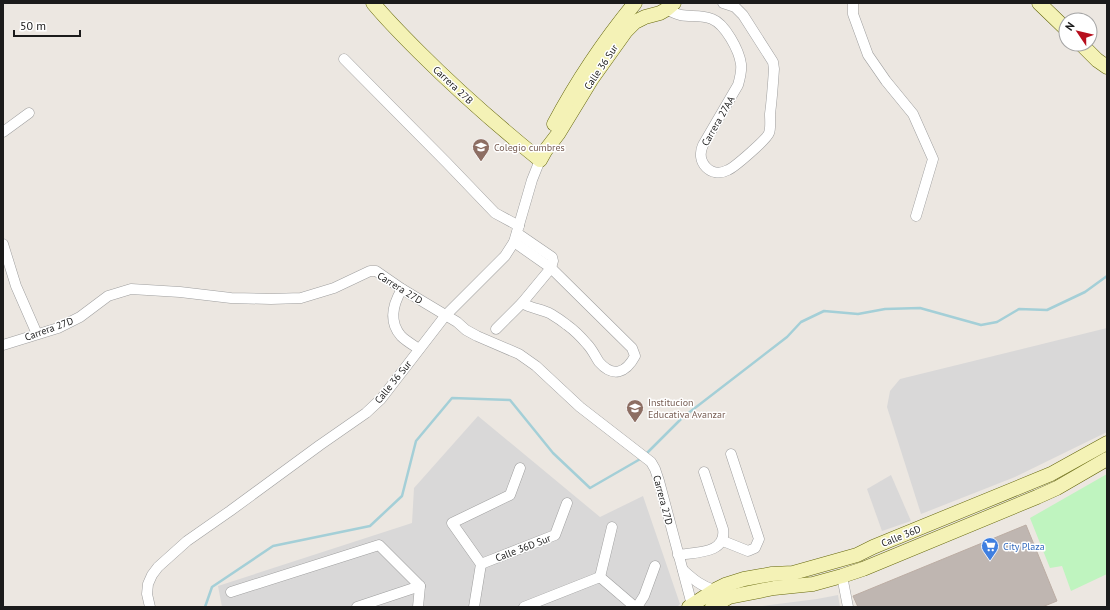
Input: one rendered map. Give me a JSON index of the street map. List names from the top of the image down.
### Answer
{
  "streets": {
    "main road": ["Calle 36 Sur", "Carrera 27B", "Calle 36D"],
    "street": ["Carrera 27AA", "Carrera 27D", "Calle 36D Sur"]
  },
  "crossings": [
    ["Calle 36 Sur", "Carrera 27B"],
    ["Calle 36 Sur", "Carrera 27AA"],
    ["Calle 36 Sur", "Carrera 27D"],
    ["Carrera 27D", "Calle 36D"]
  ],
  "places": {
    "school or university": ["Colegio cumbres", "Institucion Educativa Avanzar"],
    "supermarket": ["City Plaza"]
  },
  "scale_bar": "50 m",
  "north": "top left"
}
